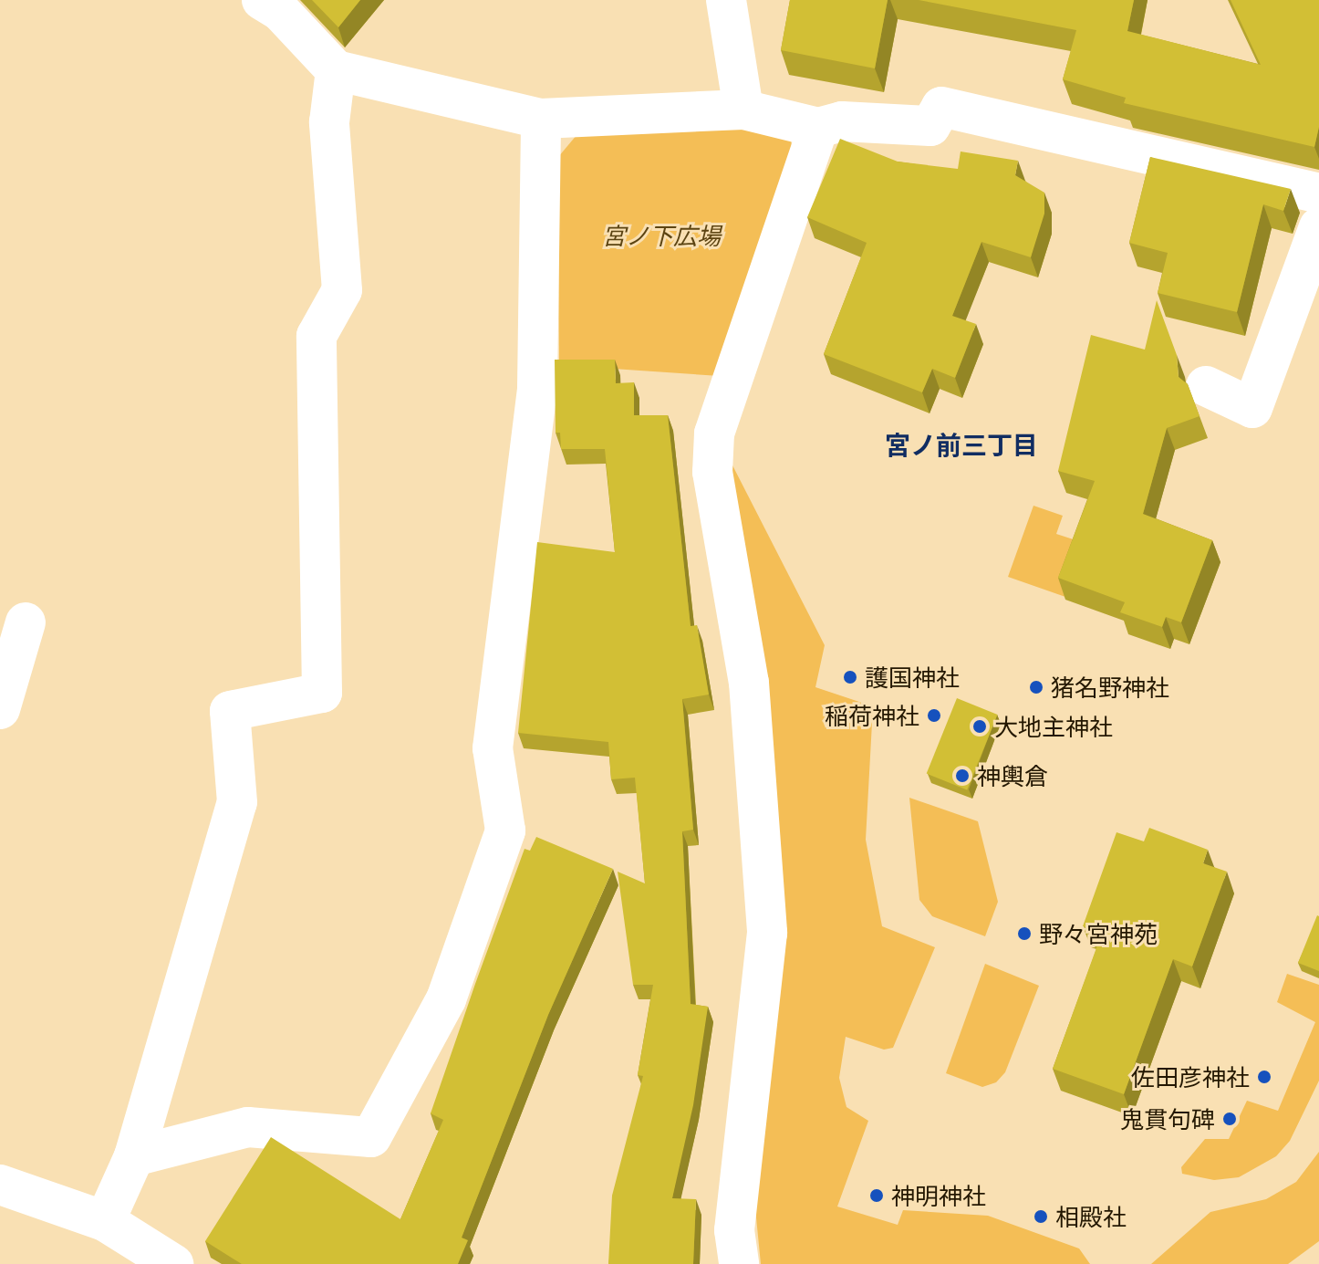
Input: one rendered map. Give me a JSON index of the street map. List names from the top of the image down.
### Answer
{
  "districts": ["宮ノ前三丁目"],
  "parks": ["宮ノ下広場"],
  "places": [
    "護国神社",
    "猪名野神社",
    "稲荷神社",
    "大地主神社",
    "神輿倉",
    "野々宮神苑",
    "佐田彦神社",
    "鬼貫句碑",
    "神明神社",
    "相殿社"
  ]
}
